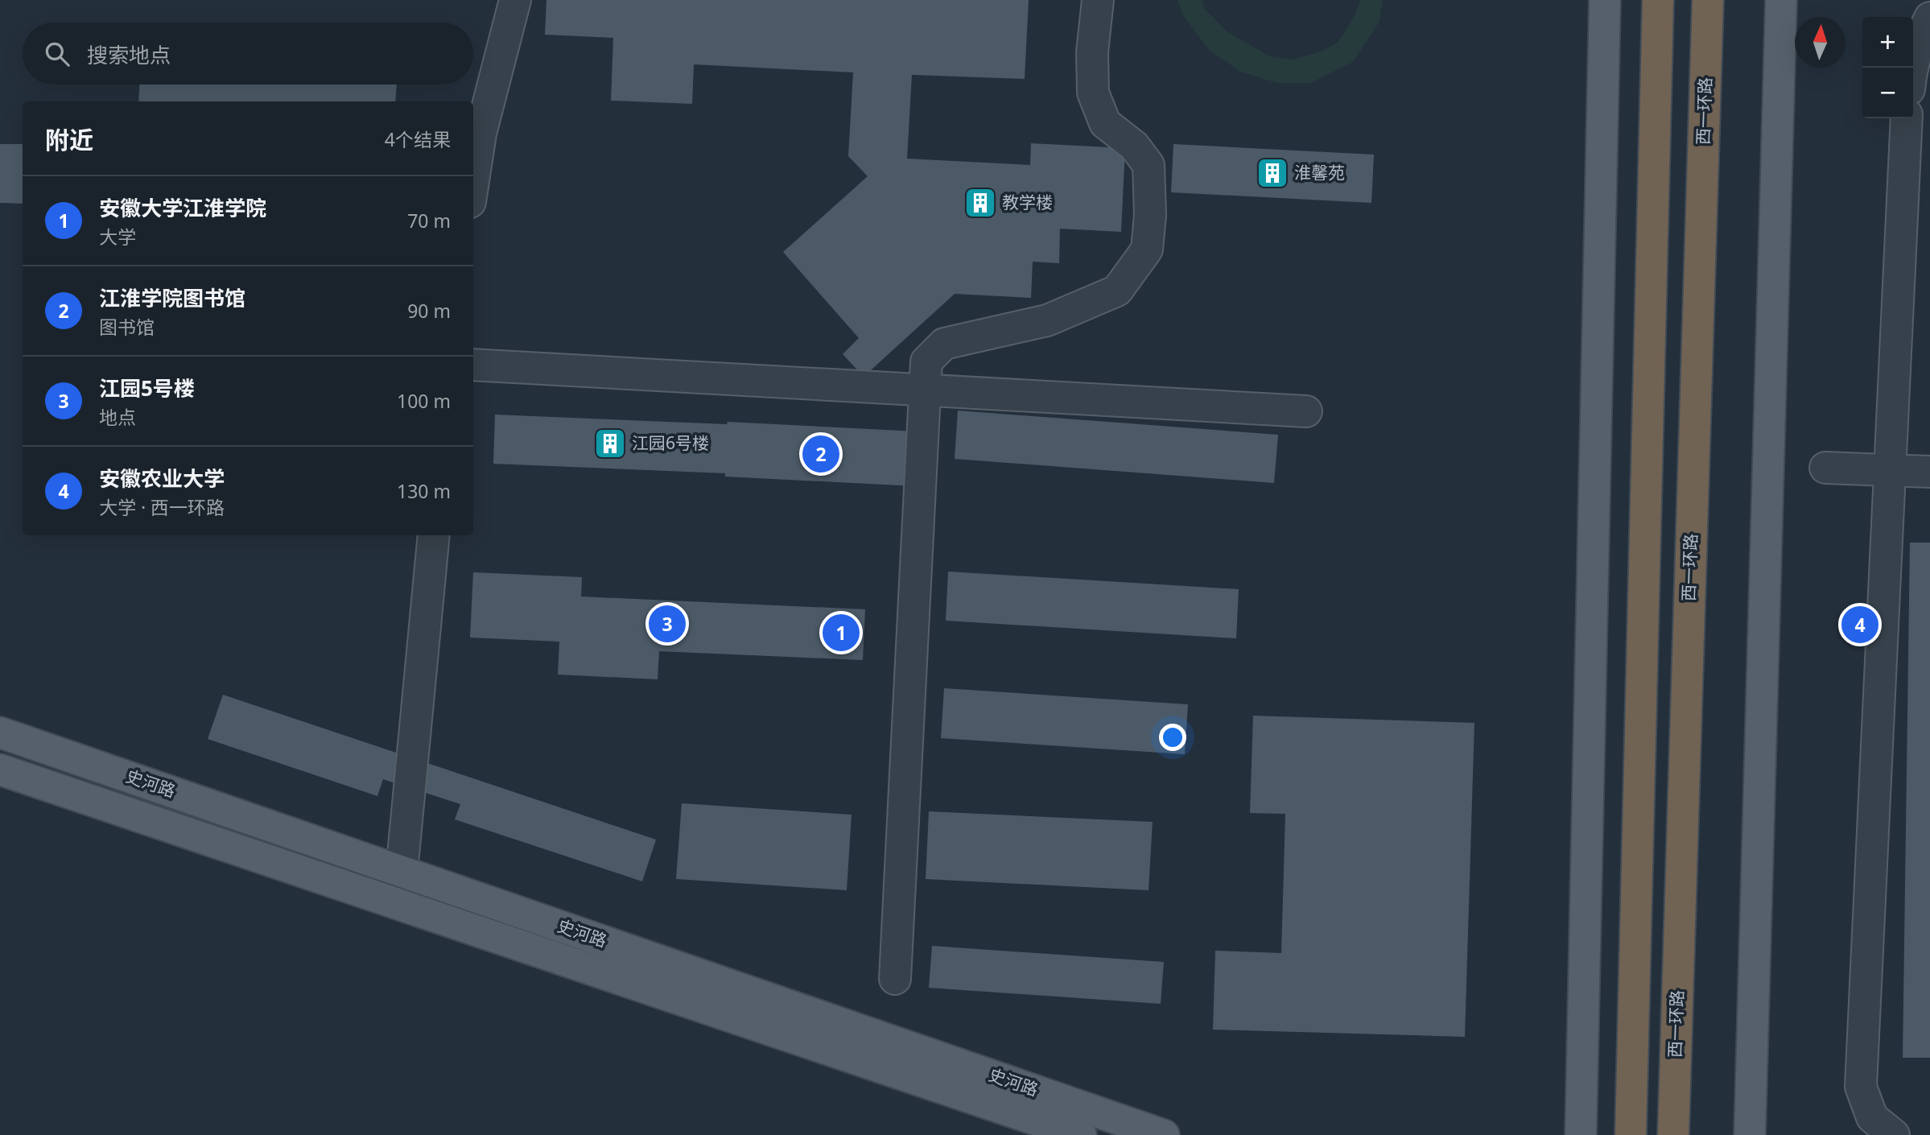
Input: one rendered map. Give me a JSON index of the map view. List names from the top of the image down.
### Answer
{
  "streets": {
    "highway": ["西一环路"],
    "main road": ["史河路"]
  },
  "places": {
    "building": ["淮馨苑", "教学楼", "江园6号楼"]
  },
  "north": "top",
  "page": {
    "map_buttons": ["+", "−"],
    "search": "搜索地点",
    "heading": ["附近", "4个结果"],
    "list": [
      {
        "mark": "1",
        "name": "安徽大学江淮学院",
        "note": "大学",
        "value": "70 m"
      },
      {
        "mark": "2",
        "name": "江淮学院图书馆",
        "note": "图书馆",
        "value": "90 m"
      },
      {
        "mark": "3",
        "name": "江园5号楼",
        "note": "地点",
        "value": "100 m"
      },
      {
        "mark": "4",
        "name": "安徽农业大学",
        "note": "大学 · 西一环路",
        "value": "130 m"
      }
    ],
    "pins": [
      "2",
      "3",
      "4",
      "1"
    ]
  }
}
